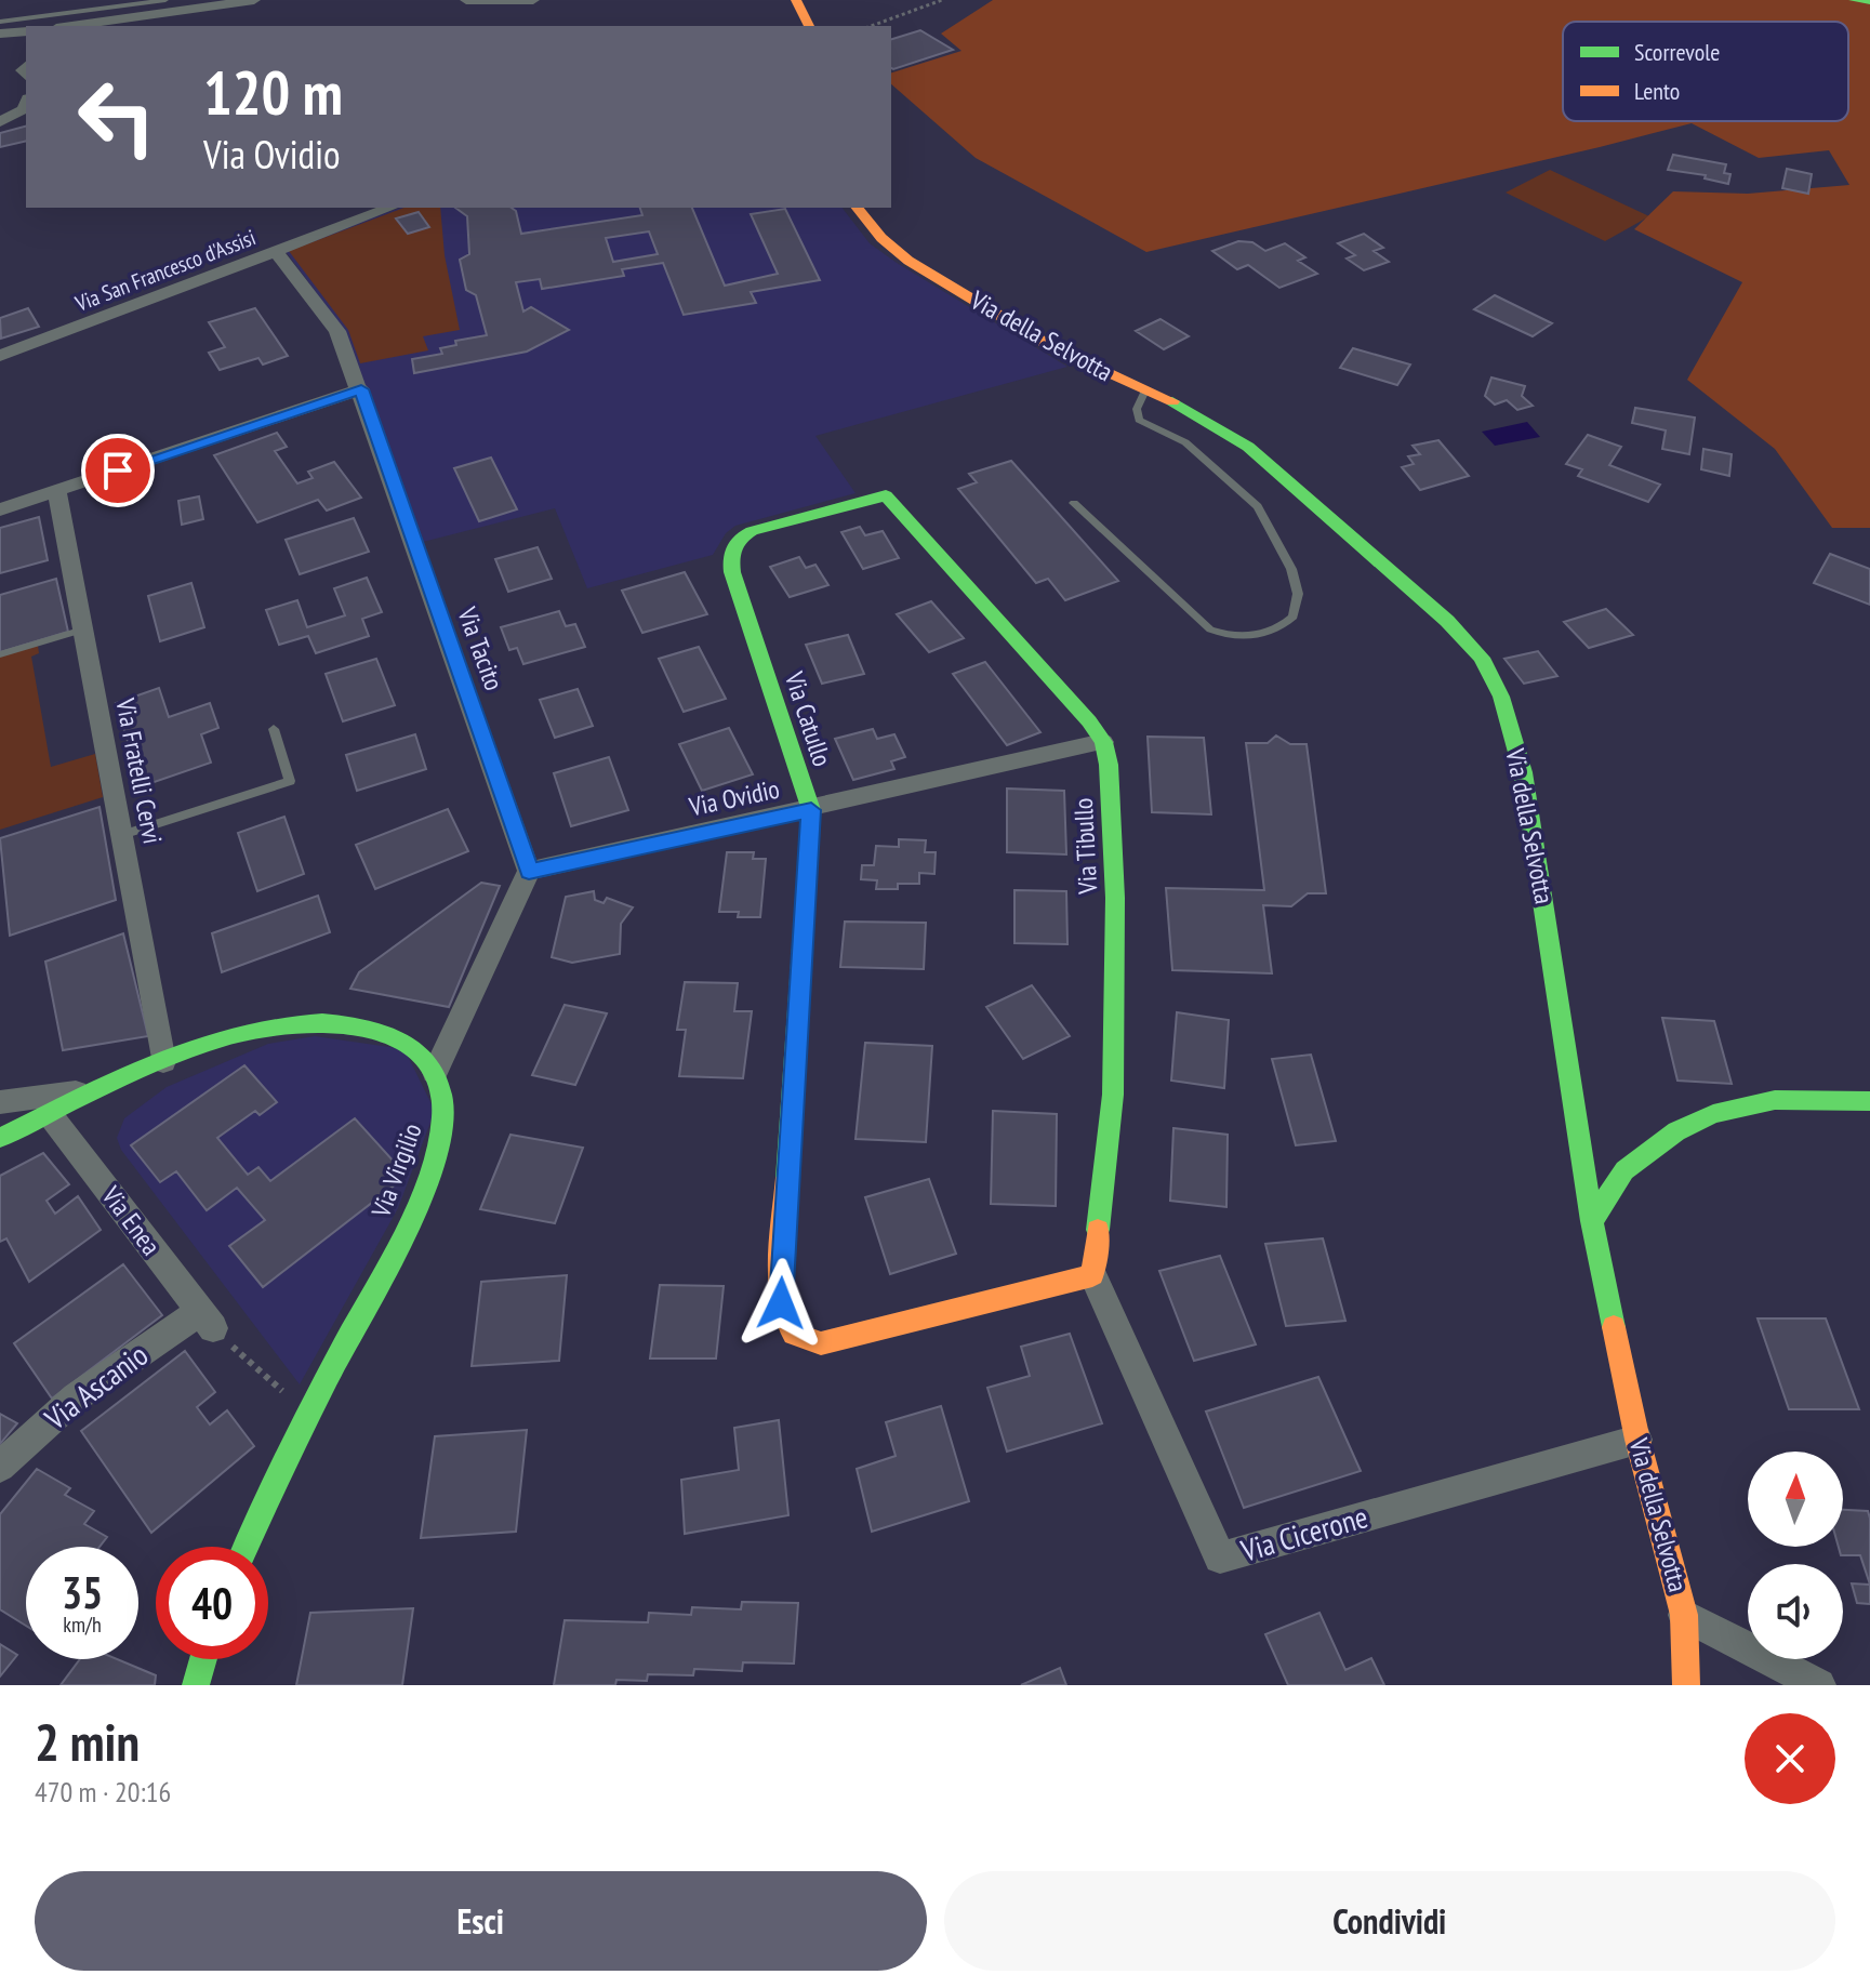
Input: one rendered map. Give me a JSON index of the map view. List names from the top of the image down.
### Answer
{
  "streets": {
    "street": [
      "Via San Francesco d'Assisi",
      "Via della Selvotta",
      "Via Tacito",
      "Via Catullo",
      "Via Fratelli Cervi",
      "Via Ovidio",
      "Via Tibullo",
      "Via Virgilio",
      "Via Enea",
      "Via Ascanio",
      "Via Cicerone"
    ]
  },
  "crossings": [
    ["Via San Francesco d'Assisi", "Via Tacito"],
    ["Via della Selvotta", "Via Cicerone"],
    ["Via Tacito", "Via Ovidio"],
    ["Via Catullo", "Via Ovidio"],
    ["Via Catullo", "Via Tibullo"],
    ["Via Catullo", "Via Cicerone"],
    ["Via Ovidio", "Via Tibullo"],
    ["Via Tibullo", "Via Cicerone"],
    ["Via Enea", "Via Ascanio"]
  ],
  "legend": ["Scorrevole", "Lento"],
  "north": "top",
  "page": {
    "turn": ["120 m", "Via Ovidio"],
    "speed": "35 km/h",
    "limit": "40",
    "heading": ["2 min", "470 m · 20:16"],
    "buttons": ["Esci", "Condividi"]
  }
}
